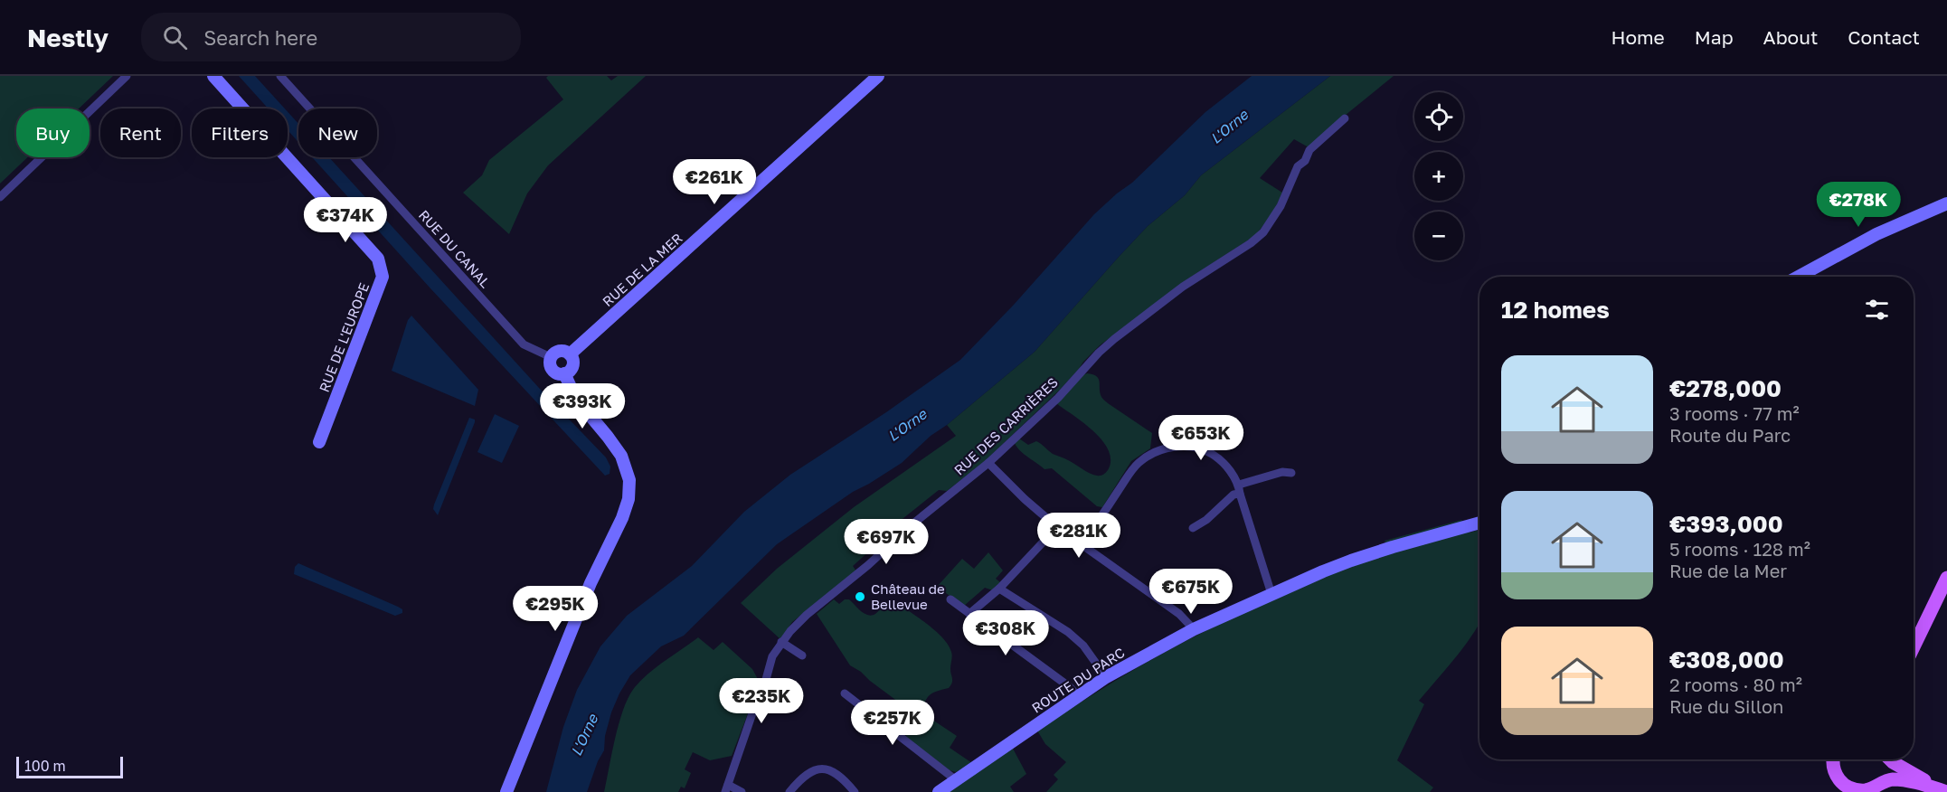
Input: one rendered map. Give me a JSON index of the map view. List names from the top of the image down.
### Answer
{
  "streets": {
    "street": [
      "RUE DU CANAL",
      "RUE DE LA MER",
      "RUE DE L'EUROPE",
      "RUE DES CARRIÈRES",
      "ROUTE DU PARC"
    ]
  },
  "crossings": [
    ["RUE DU CANAL", "RUE DE LA MER"]
  ],
  "water": ["L'Orne"],
  "places": ["Château de Bellevue"],
  "scale_bar": "100 m",
  "page": {
    "header": "Nestly",
    "search": "Search here",
    "nav": [
      "Home",
      "Map",
      "About",
      "Contact"
    ],
    "map_buttons": ["+", "−"],
    "chip": [
      "Buy",
      "Rent",
      "Filters",
      "New"
    ],
    "price": [
      "€261K",
      "€278K",
      "€374K",
      "€393K",
      "€653K",
      "€281K",
      "€697K",
      "€675K",
      "€295K",
      "€308K",
      "€235K",
      "€257K"
    ],
    "heading": "12 homes",
    "list": [
      {
        "name": "€278,000",
        "note": "3 rooms · 77 m² · Route du Parc"
      },
      {
        "name": "€393,000",
        "note": "5 rooms · 128 m² · Rue de la Mer"
      },
      {
        "name": "€308,000",
        "note": "2 rooms · 80 m² · Rue du Sillon"
      }
    ],
    "scale": "100 m"
  }
}
